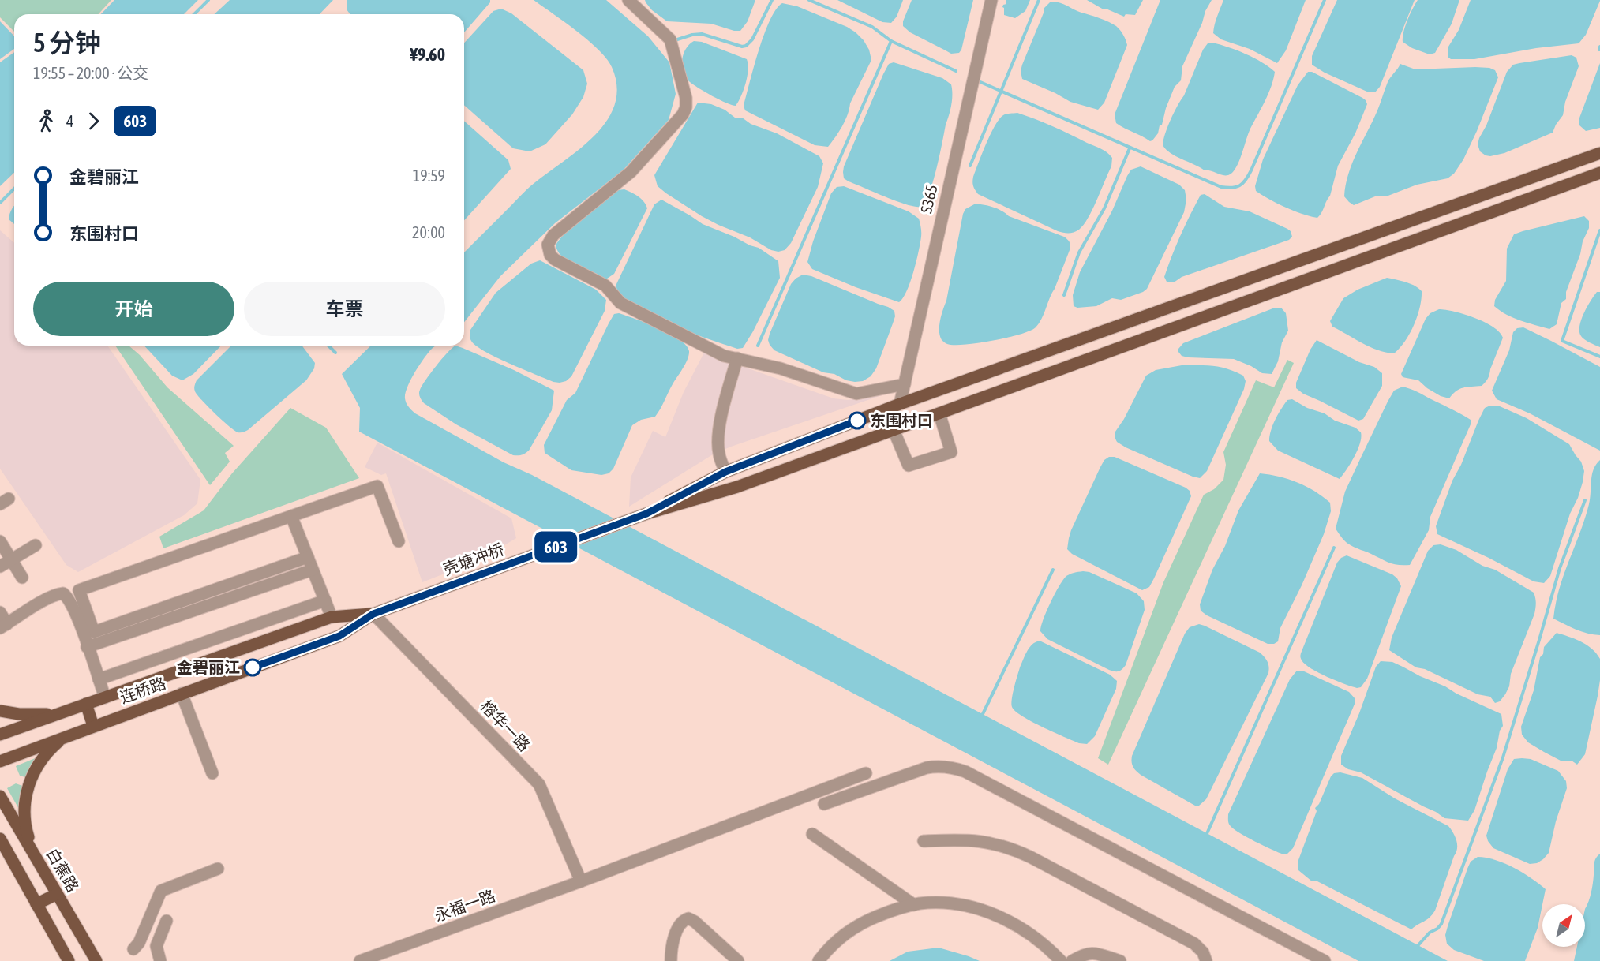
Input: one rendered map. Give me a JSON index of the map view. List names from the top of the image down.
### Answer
{
  "streets": {
    "main road": ["壳塘冲桥", "连桥路", "白蕉路"],
    "street": ["S365", "榕华一路", "永福一路"]
  },
  "crossings": [
    ["壳塘冲桥", "连桥路"],
    ["连桥路", "榕华一路"],
    ["榕华一路", "永福一路"]
  ],
  "places": ["东围村口", "金碧丽江"],
  "lines": ["bus line 603"],
  "north": "top right",
  "page": {
    "on_map": "603",
    "heading": ["5 分钟", "19:55 – 20:00 · 公交", "¥9.60"],
    "legs": ["4", "603"],
    "list": [
      {
        "name": "金碧丽江",
        "value": "19:59"
      },
      {
        "name": "东围村口",
        "value": "20:00"
      }
    ],
    "buttons": ["开始", "车票"]
  }
}
